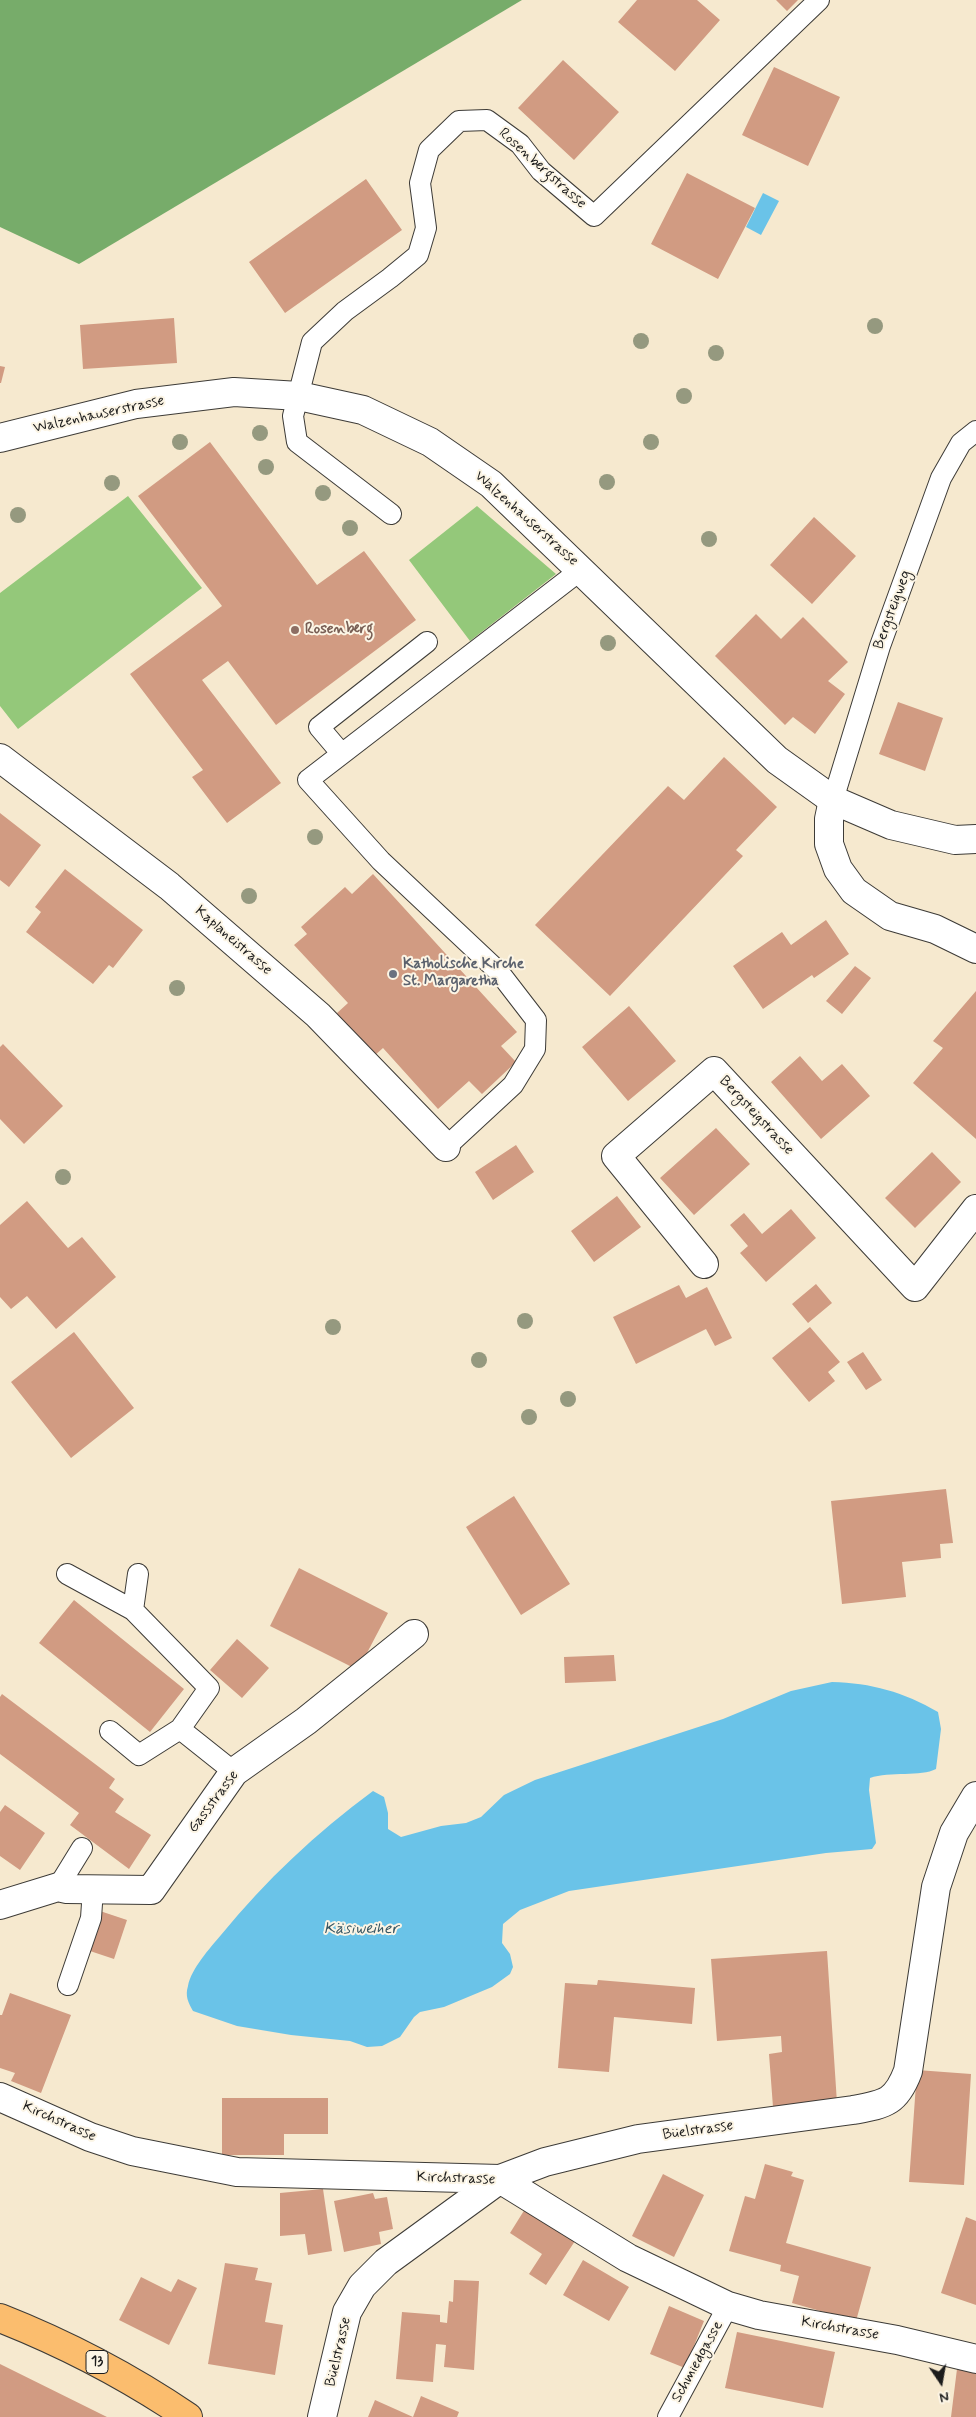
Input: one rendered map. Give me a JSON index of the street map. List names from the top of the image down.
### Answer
{
  "streets": {
    "main road": ["13"],
    "street": [
      "Walzenhauserstrasse",
      "Kaplaneistrasse",
      "Bergsteigstrasse",
      "Gassstrasse",
      "Kirchstrasse",
      "Büelstrasse"
    ],
    "lane": ["Rosenbergstrasse", "Bergsteigweg", "Schmiedgasse"]
  },
  "crossings": [
    ["Rosenbergstrasse", "Walzenhauserstrasse"],
    ["Walzenhauserstrasse", "Bergsteigweg"],
    ["Kirchstrasse", "Büelstrasse"],
    ["Kirchstrasse", "Schmiedgasse"]
  ],
  "water": ["Käsiweiher"],
  "places": ["Rosenberg", "Katholische Kirche St. Margaretha"],
  "north": "bottom"
}
